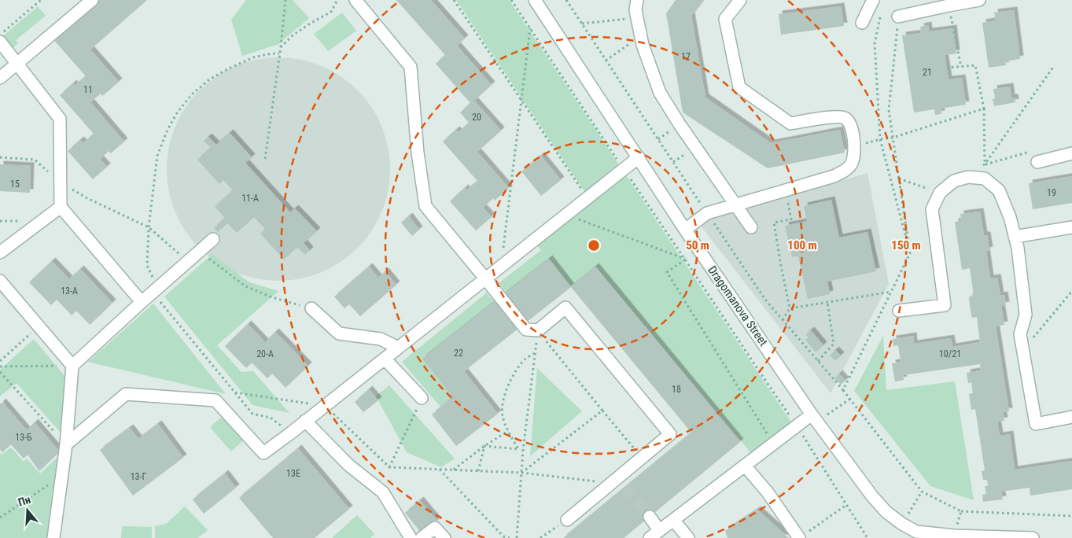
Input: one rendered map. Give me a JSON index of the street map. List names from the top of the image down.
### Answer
{
  "streets": {
    "street": ["Dragomanova Street"]
  },
  "house_numbers": [
    "17",
    "21",
    "11",
    "20",
    "15",
    "19",
    "11-А",
    "13-А",
    "22",
    "20-А",
    "10/21",
    "18",
    "13-Б",
    "13Е",
    "13-Г"
  ],
  "north": "top",
  "rings": ["50 m", "100 m", "150 m"]
}
